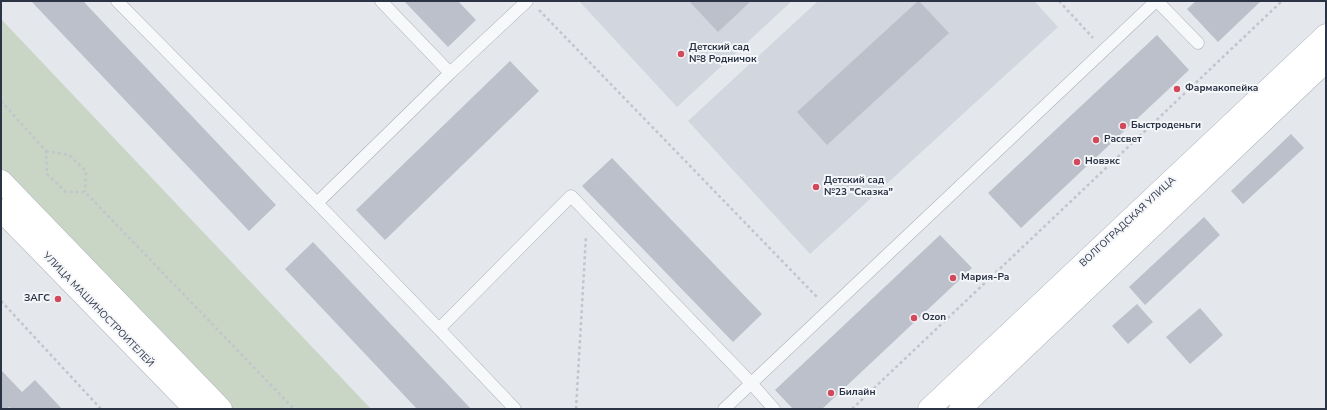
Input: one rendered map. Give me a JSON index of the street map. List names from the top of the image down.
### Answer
{
  "streets": {
    "main road": ["ВОЛГОГРАДСКАЯ УЛИЦА", "УЛИЦА МАШИНОСТРОИТЕЛЕЙ"]
  },
  "places": [
    "Детский сад №8 Родничок",
    "Фармакопейка",
    "Быстроденьги",
    "Рассвет",
    "Новэкс",
    "Детский сад №23 \"Сказка\"",
    "Мария-Ра",
    "ЗАГС",
    "Ozon",
    "Билайн"
  ]
}
